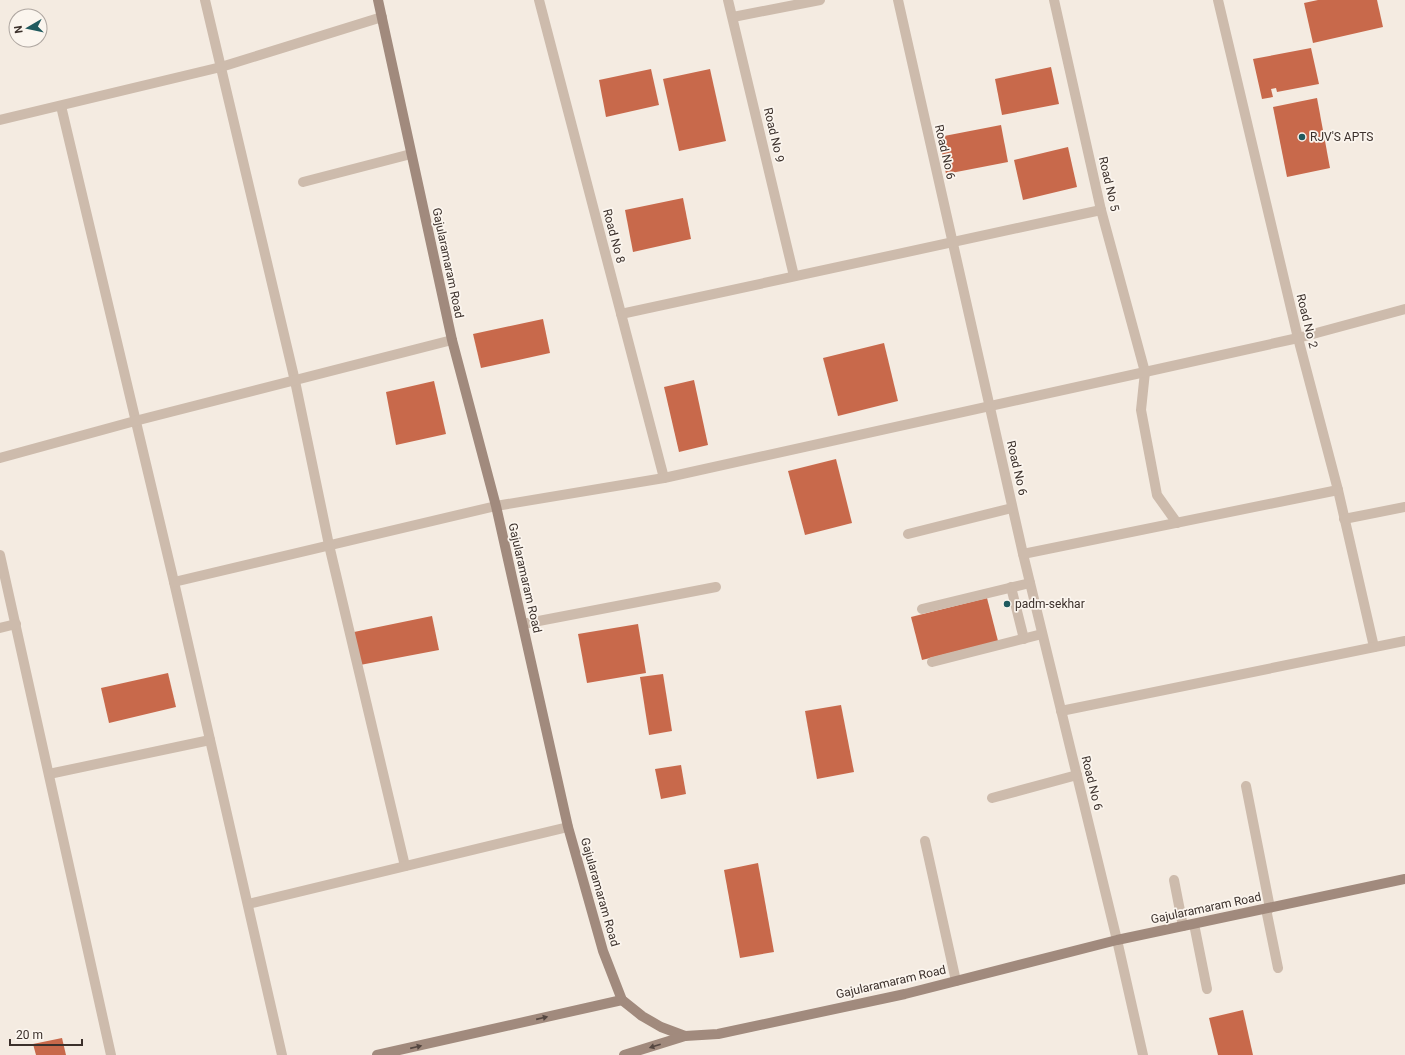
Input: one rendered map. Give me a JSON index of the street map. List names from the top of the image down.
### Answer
{
  "streets": {
    "main road": ["Gajularamaram Road"],
    "street": [
      "Road No 9",
      "Road No 6",
      "Road No 5",
      "Road No 8",
      "Road No 2"
    ]
  },
  "crossings": [
    ["Road No 6", "Gajularamaram Road"]
  ],
  "places": ["RJV'S APTS", "padm-sekhar"],
  "scale_bar": "20 m",
  "north": "left"
}
